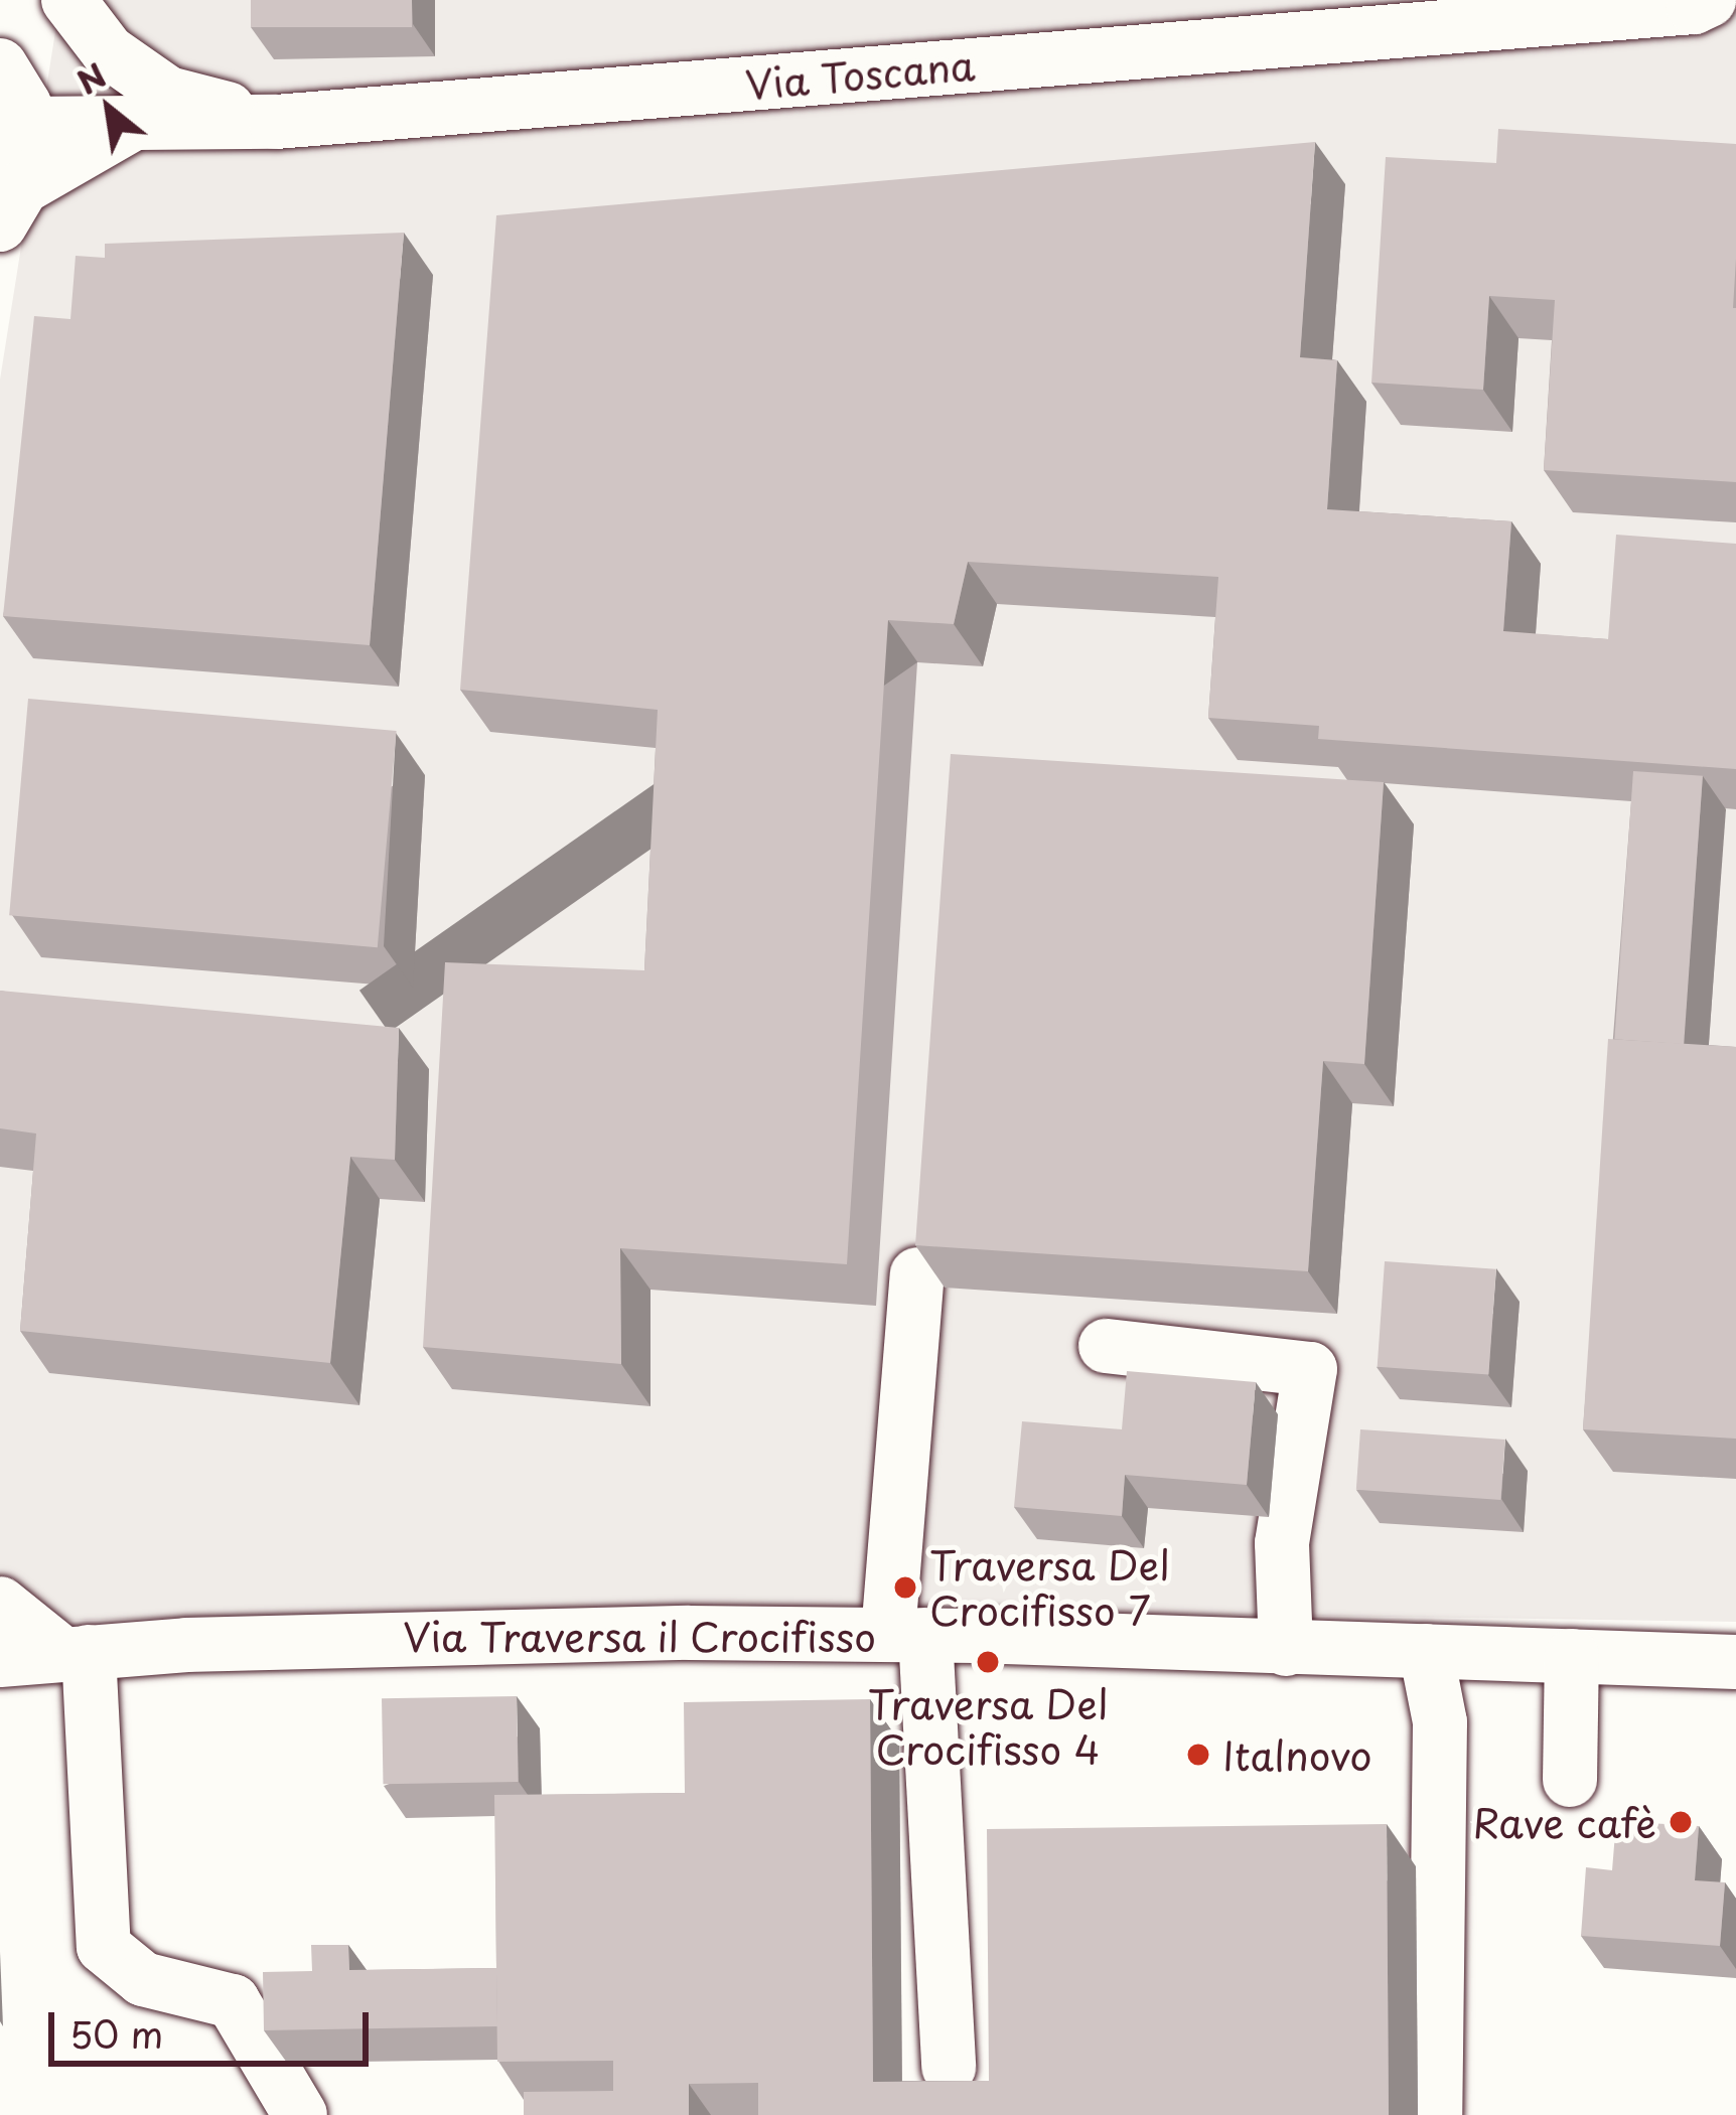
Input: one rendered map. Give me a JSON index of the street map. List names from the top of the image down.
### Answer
{
  "streets": {
    "street": ["Via Toscana", "Via Traversa il Crocifisso"]
  },
  "places": [
    "Traversa Del Crocifisso 7",
    "Traversa Del Crocifisso 4",
    "Italnovo",
    "Rave cafè"
  ],
  "scale_bar": "50 m",
  "north": "top left"
}
